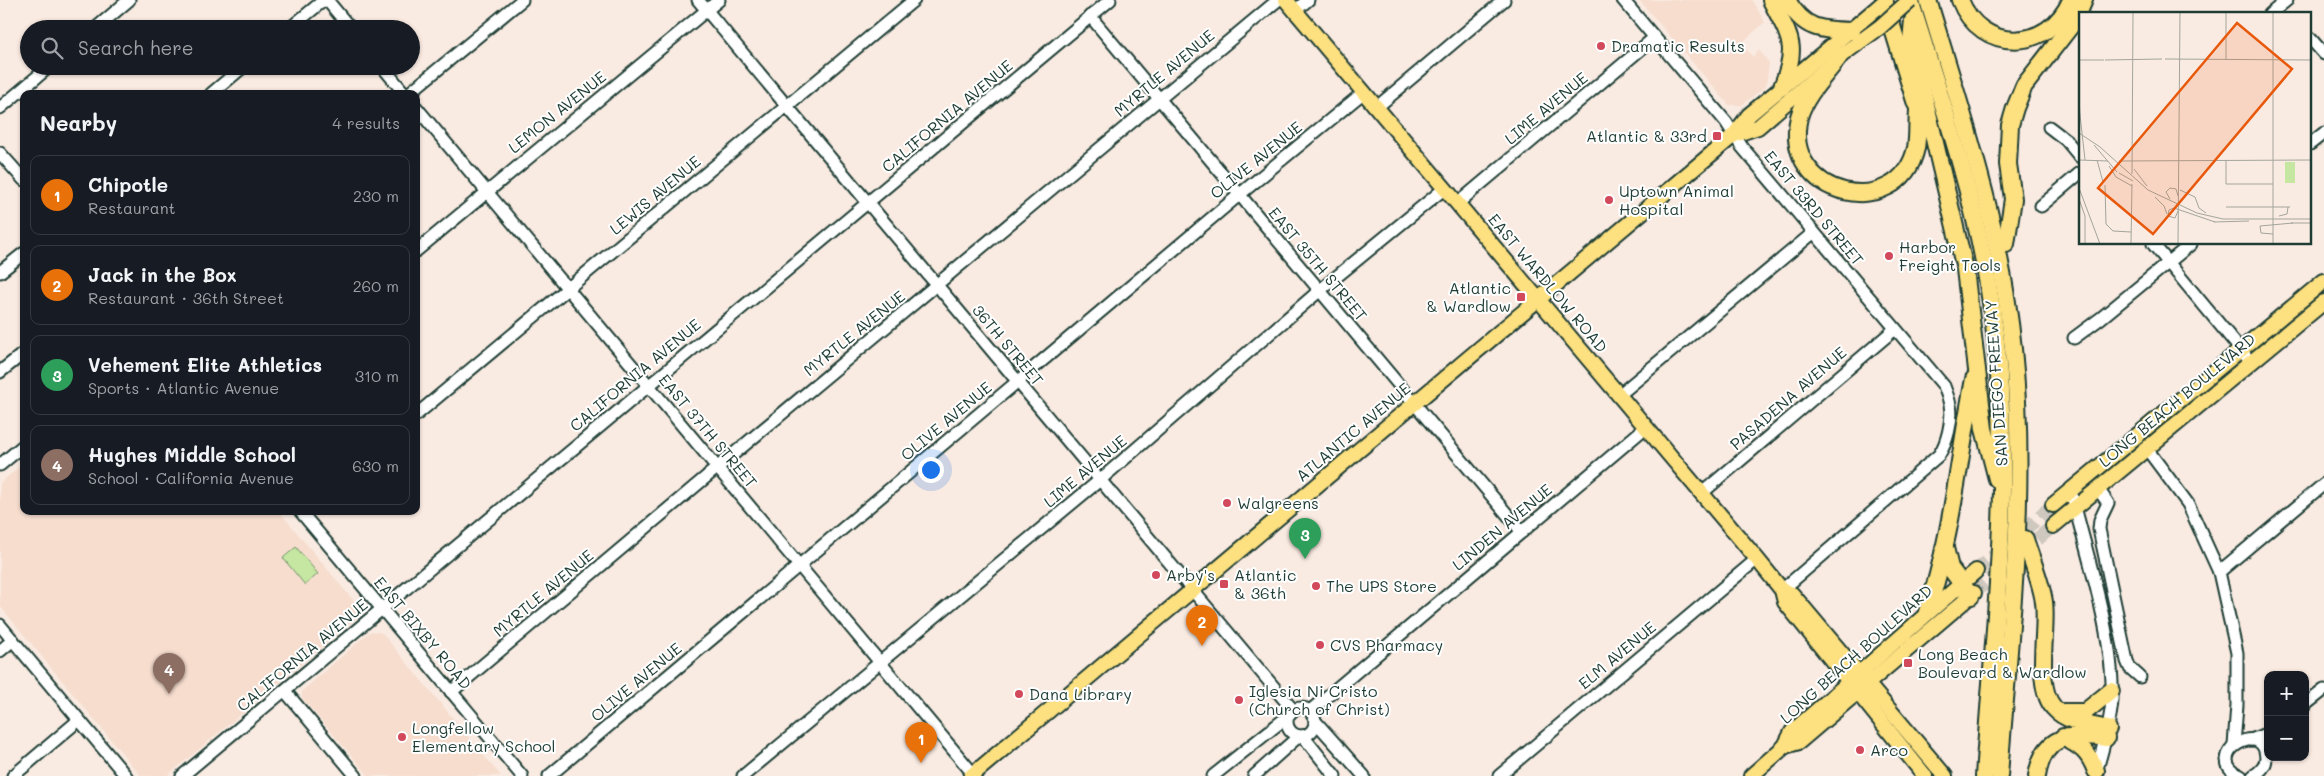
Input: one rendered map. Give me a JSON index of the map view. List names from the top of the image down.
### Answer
{
  "streets": {
    "highway": ["SAN DIEGO FREEWAY"],
    "main road": ["EAST WARDLOW ROAD", "LONG BEACH BOULEVARD", "ATLANTIC AVENUE"],
    "street": [
      "MYRTLE AVENUE",
      "LIME AVENUE",
      "LEMON AVENUE",
      "CALIFORNIA AVENUE",
      "OLIVE AVENUE",
      "LEWIS AVENUE",
      "EAST 33RD STREET",
      "EAST 35TH STREET",
      "36TH STREET",
      "PASADENA AVENUE",
      "EAST 37TH STREET",
      "LINDEN AVENUE",
      "EAST BIXBY ROAD",
      "ELM AVENUE"
    ]
  },
  "crossings": [
    ["MYRTLE AVENUE", "EAST 35TH STREET"],
    ["MYRTLE AVENUE", "36TH STREET"],
    ["MYRTLE AVENUE", "EAST 37TH STREET"],
    ["MYRTLE AVENUE", "EAST BIXBY ROAD"],
    ["LIME AVENUE", "EAST 33RD STREET"],
    ["LIME AVENUE", "EAST 35TH STREET"],
    ["LIME AVENUE", "EAST WARDLOW ROAD"],
    ["LIME AVENUE", "36TH STREET"],
    ["LIME AVENUE", "EAST 37TH STREET"],
    ["LEMON AVENUE", "36TH STREET"],
    ["LEMON AVENUE", "EAST 37TH STREET"],
    ["CALIFORNIA AVENUE", "EAST 35TH STREET"],
    ["CALIFORNIA AVENUE", "36TH STREET"],
    ["CALIFORNIA AVENUE", "EAST 37TH STREET"],
    ["CALIFORNIA AVENUE", "EAST BIXBY ROAD"],
    ["OLIVE AVENUE", "EAST 35TH STREET"],
    ["OLIVE AVENUE", "EAST WARDLOW ROAD"],
    ["OLIVE AVENUE", "36TH STREET"],
    ["OLIVE AVENUE", "EAST 37TH STREET"],
    ["LEWIS AVENUE", "36TH STREET"],
    ["LEWIS AVENUE", "EAST 37TH STREET"],
    ["EAST 33RD STREET", "EAST WARDLOW ROAD"],
    ["EAST 33RD STREET", "PASADENA AVENUE"],
    ["EAST 33RD STREET", "ATLANTIC AVENUE"],
    ["EAST 35TH STREET", "ATLANTIC AVENUE"],
    ["EAST 35TH STREET", "LINDEN AVENUE"],
    ["EAST WARDLOW ROAD", "PASADENA AVENUE"],
    ["EAST WARDLOW ROAD", "LONG BEACH BOULEVARD"],
    ["EAST WARDLOW ROAD", "ATLANTIC AVENUE"],
    ["EAST WARDLOW ROAD", "LINDEN AVENUE"],
    ["EAST WARDLOW ROAD", "ELM AVENUE"],
    ["36TH STREET", "ATLANTIC AVENUE"],
    ["36TH STREET", "LINDEN AVENUE"],
    ["SAN DIEGO FREEWAY", "ATLANTIC AVENUE"],
    ["EAST 37TH STREET", "ATLANTIC AVENUE"]
  ],
  "places": {
    "other": [
      "Dramatic Results",
      "Uptown Animal Hospital",
      "Harbor Freight Tools",
      "Walgreens",
      "Arby's",
      "The UPS Store",
      "CVS Pharmacy",
      "Dana Library",
      "Iglesia Ni Cristo (Church of Christ)",
      "Longfellow Elementary School",
      "Arco"
    ],
    "transit": [
      "Atlantic & 33rd",
      "Atlantic & Wardlow",
      "Atlantic & 36th",
      "Long Beach Boulevard & Wardlow"
    ]
  },
  "page": {
    "search": "Search here",
    "heading": ["Nearby", "4 results"],
    "list": [
      {
        "mark": "1",
        "name": "Chipotle",
        "note": "Restaurant",
        "value": "230 m"
      },
      {
        "mark": "2",
        "name": "Jack in the Box",
        "note": "Restaurant · 36th Street",
        "value": "260 m"
      },
      {
        "mark": "3",
        "name": "Vehement Elite Athletics",
        "note": "Sports · Atlantic Avenue",
        "value": "310 m"
      },
      {
        "mark": "4",
        "name": "Hughes Middle School",
        "note": "School · California Avenue",
        "value": "630 m"
      }
    ],
    "pins": [
      "3",
      "2",
      "4",
      "1"
    ],
    "map_buttons": ["+", "−"]
  }
}
